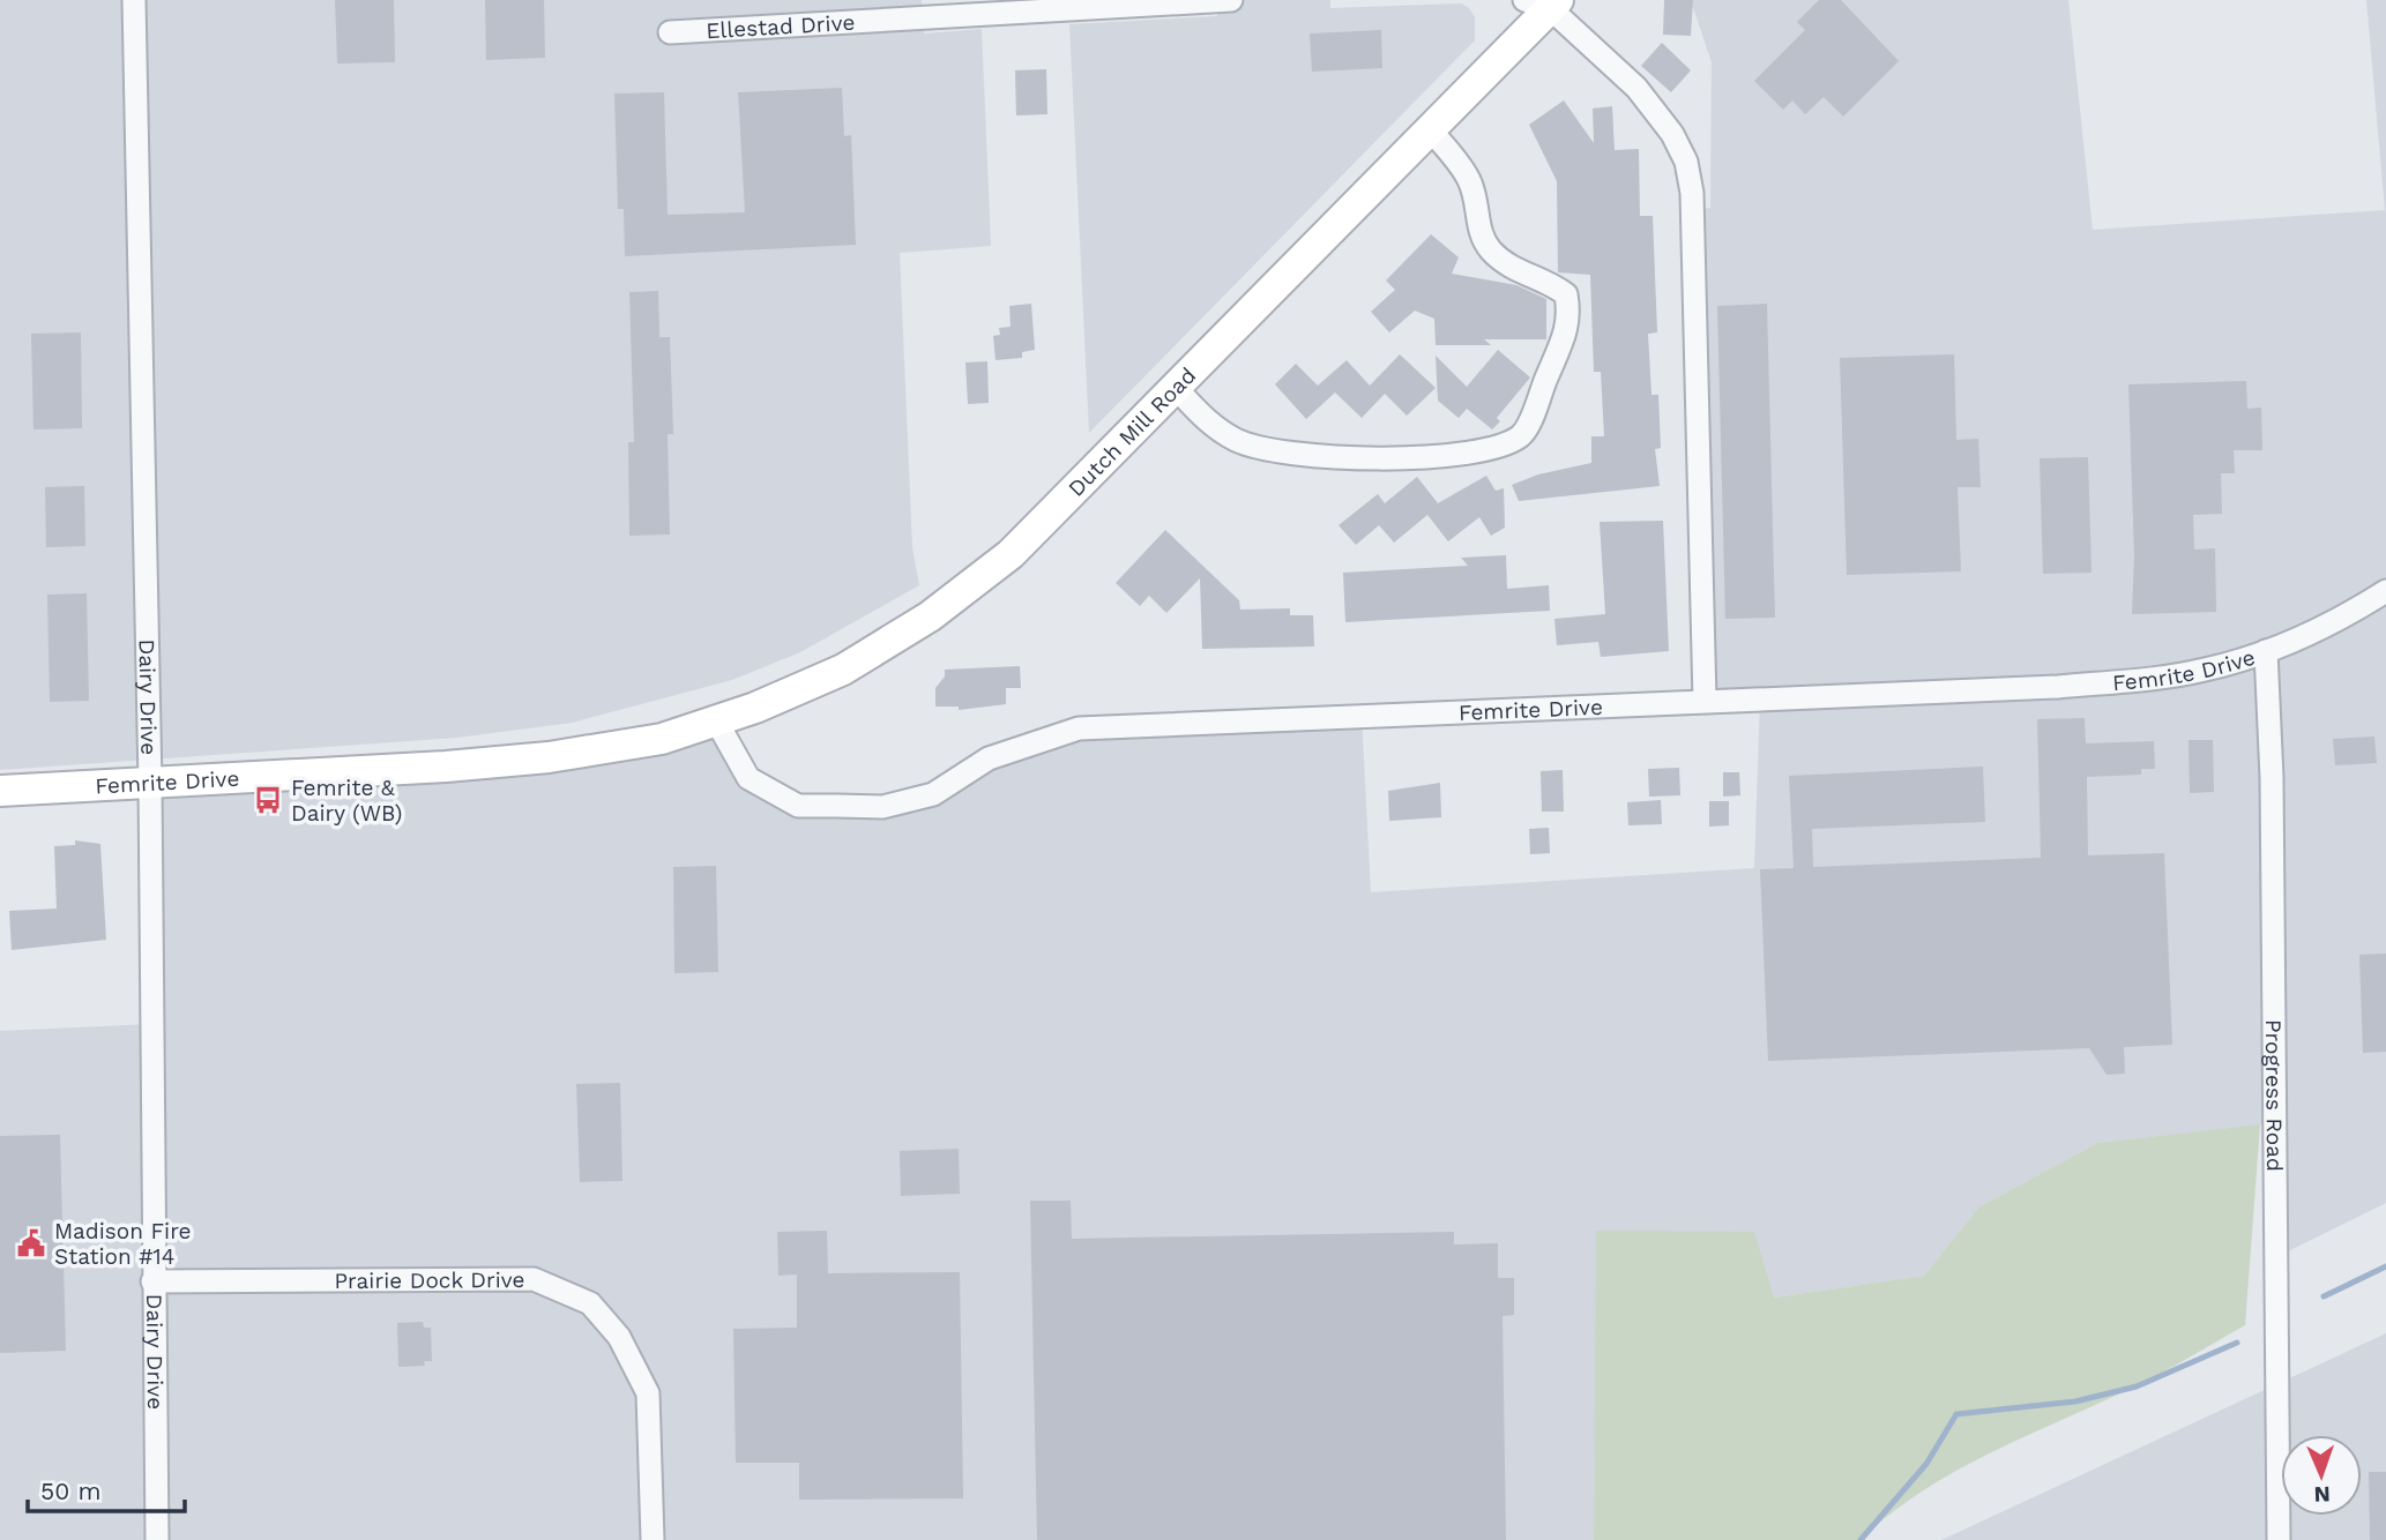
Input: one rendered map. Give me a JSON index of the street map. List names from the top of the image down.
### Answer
{
  "streets": {
    "street": [
      "Ellestad Drive",
      "Dutch Mill Road",
      "Femrite Drive",
      "Dairy Drive",
      "Progress Road",
      "Prairie Dock Drive"
    ]
  },
  "crossings": [
    ["Dutch Mill Road", "Femrite Drive"],
    ["Femrite Drive", "Dairy Drive"],
    ["Femrite Drive", "Progress Road"],
    ["Dairy Drive", "Prairie Dock Drive"]
  ],
  "places": {
    "bus stop": ["Femrite & Dairy (WB)"],
    "public building": ["Madison Fire Station #14"]
  },
  "scale_bar": "50 m",
  "north": "bottom"
}
